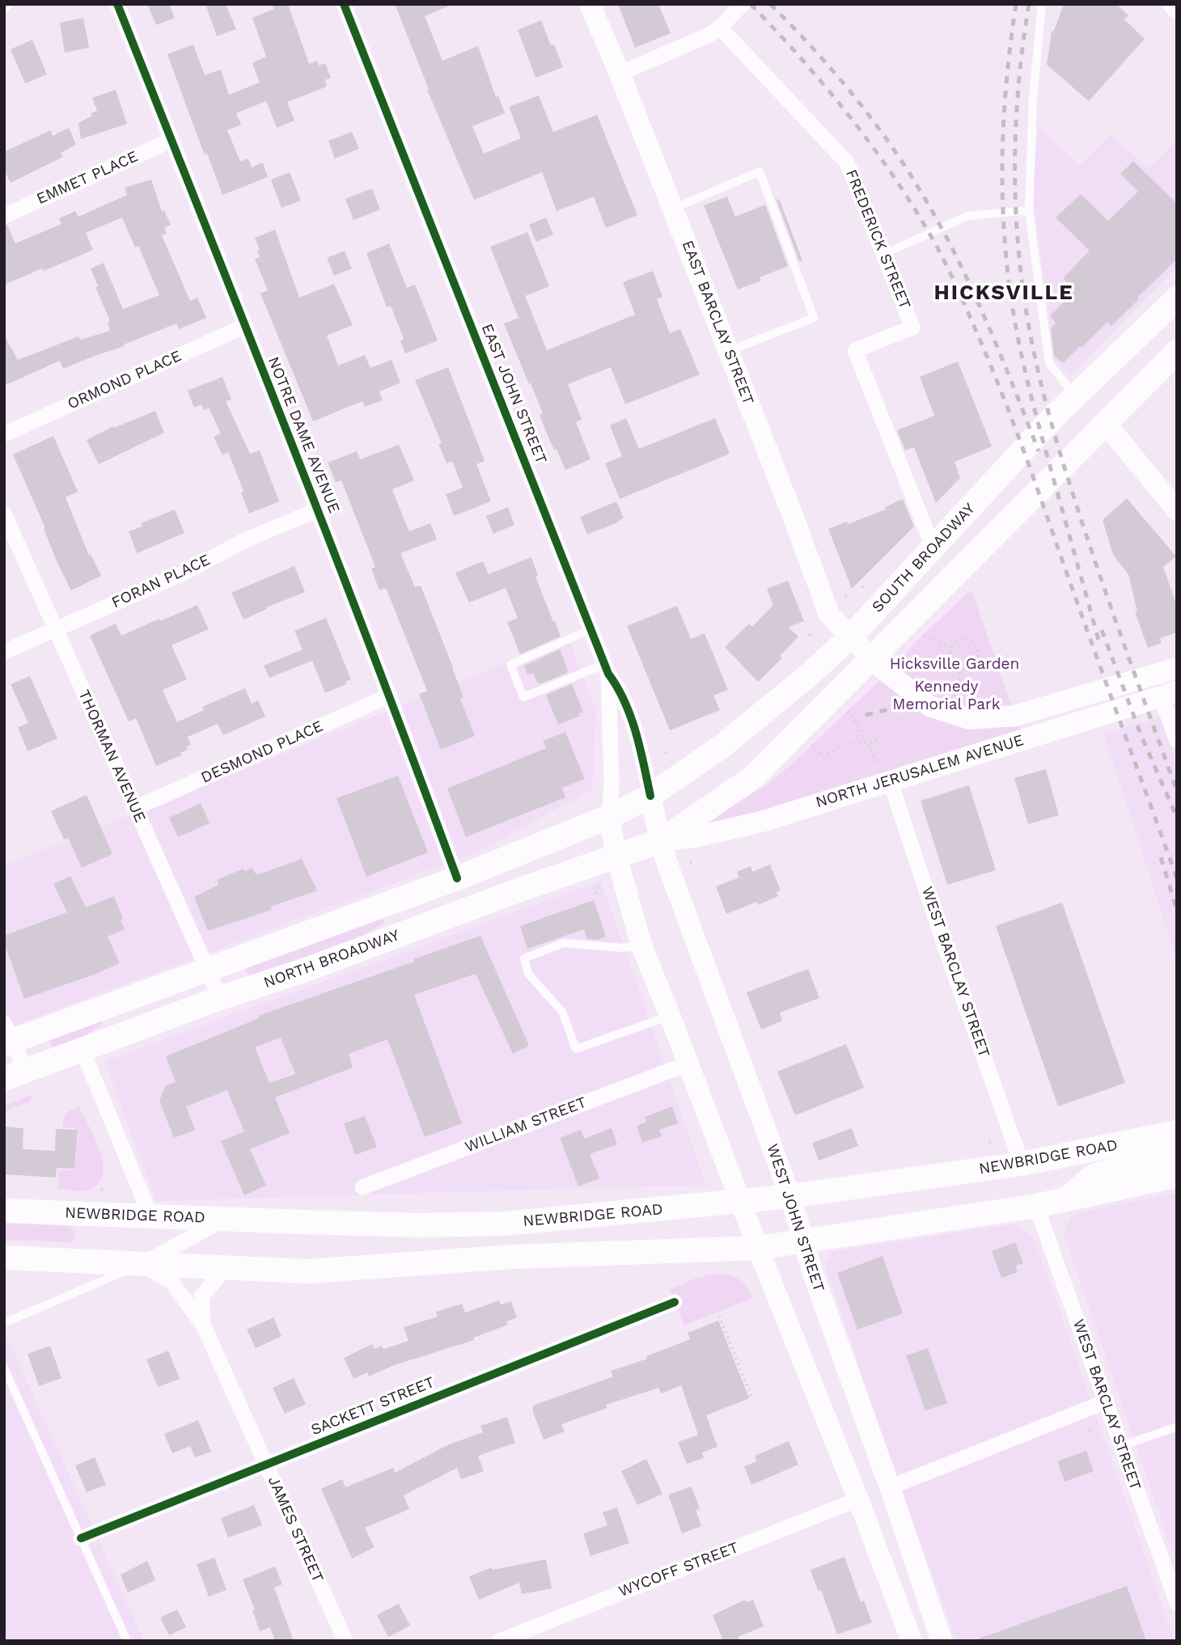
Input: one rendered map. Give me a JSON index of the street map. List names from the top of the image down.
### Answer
{
  "streets": {
    "main road": [
      "EAST BARCLAY STREET",
      "SOUTH BROADWAY",
      "NORTH JERUSALEM AVENUE",
      "NORTH BROADWAY",
      "NEWBRIDGE ROAD",
      "WEST JOHN STREET"
    ],
    "street": [
      "EMMET PLACE",
      "FREDERICK STREET",
      "ORMOND PLACE",
      "EAST JOHN STREET",
      "NOTRE DAME AVENUE",
      "FORAN PLACE",
      "DESMOND PLACE",
      "THORMAN AVENUE",
      "WEST BARCLAY STREET",
      "WILLIAM STREET",
      "SACKETT STREET",
      "JAMES STREET",
      "WYCOFF STREET"
    ]
  },
  "crossings": [
    ["EMMET PLACE", "NOTRE DAME AVENUE"],
    ["FREDERICK STREET", "SOUTH BROADWAY"],
    ["EAST BARCLAY STREET", "SOUTH BROADWAY"],
    ["ORMOND PLACE", "NOTRE DAME AVENUE"],
    ["EAST JOHN STREET", "SOUTH BROADWAY"],
    ["EAST JOHN STREET", "WEST JOHN STREET"],
    ["NOTRE DAME AVENUE", "FORAN PLACE"],
    ["NOTRE DAME AVENUE", "DESMOND PLACE"],
    ["SOUTH BROADWAY", "NORTH JERUSALEM AVENUE"],
    ["SOUTH BROADWAY", "NORTH BROADWAY"],
    ["SOUTH BROADWAY", "WEST JOHN STREET"],
    ["FORAN PLACE", "THORMAN AVENUE"],
    ["DESMOND PLACE", "THORMAN AVENUE"],
    ["THORMAN AVENUE", "NORTH BROADWAY"],
    ["NORTH JERUSALEM AVENUE", "NORTH BROADWAY"],
    ["NORTH JERUSALEM AVENUE", "WEST BARCLAY STREET"],
    ["NORTH JERUSALEM AVENUE", "WEST JOHN STREET"],
    ["NORTH BROADWAY", "WEST JOHN STREET"],
    ["WEST BARCLAY STREET", "NEWBRIDGE ROAD"],
    ["NEWBRIDGE ROAD", "WEST JOHN STREET"],
    ["SACKETT STREET", "JAMES STREET"]
  ],
  "districts": ["HICKSVILLE"],
  "parks": ["Hicksville Garden", "Kennedy Memorial Park"]
}
